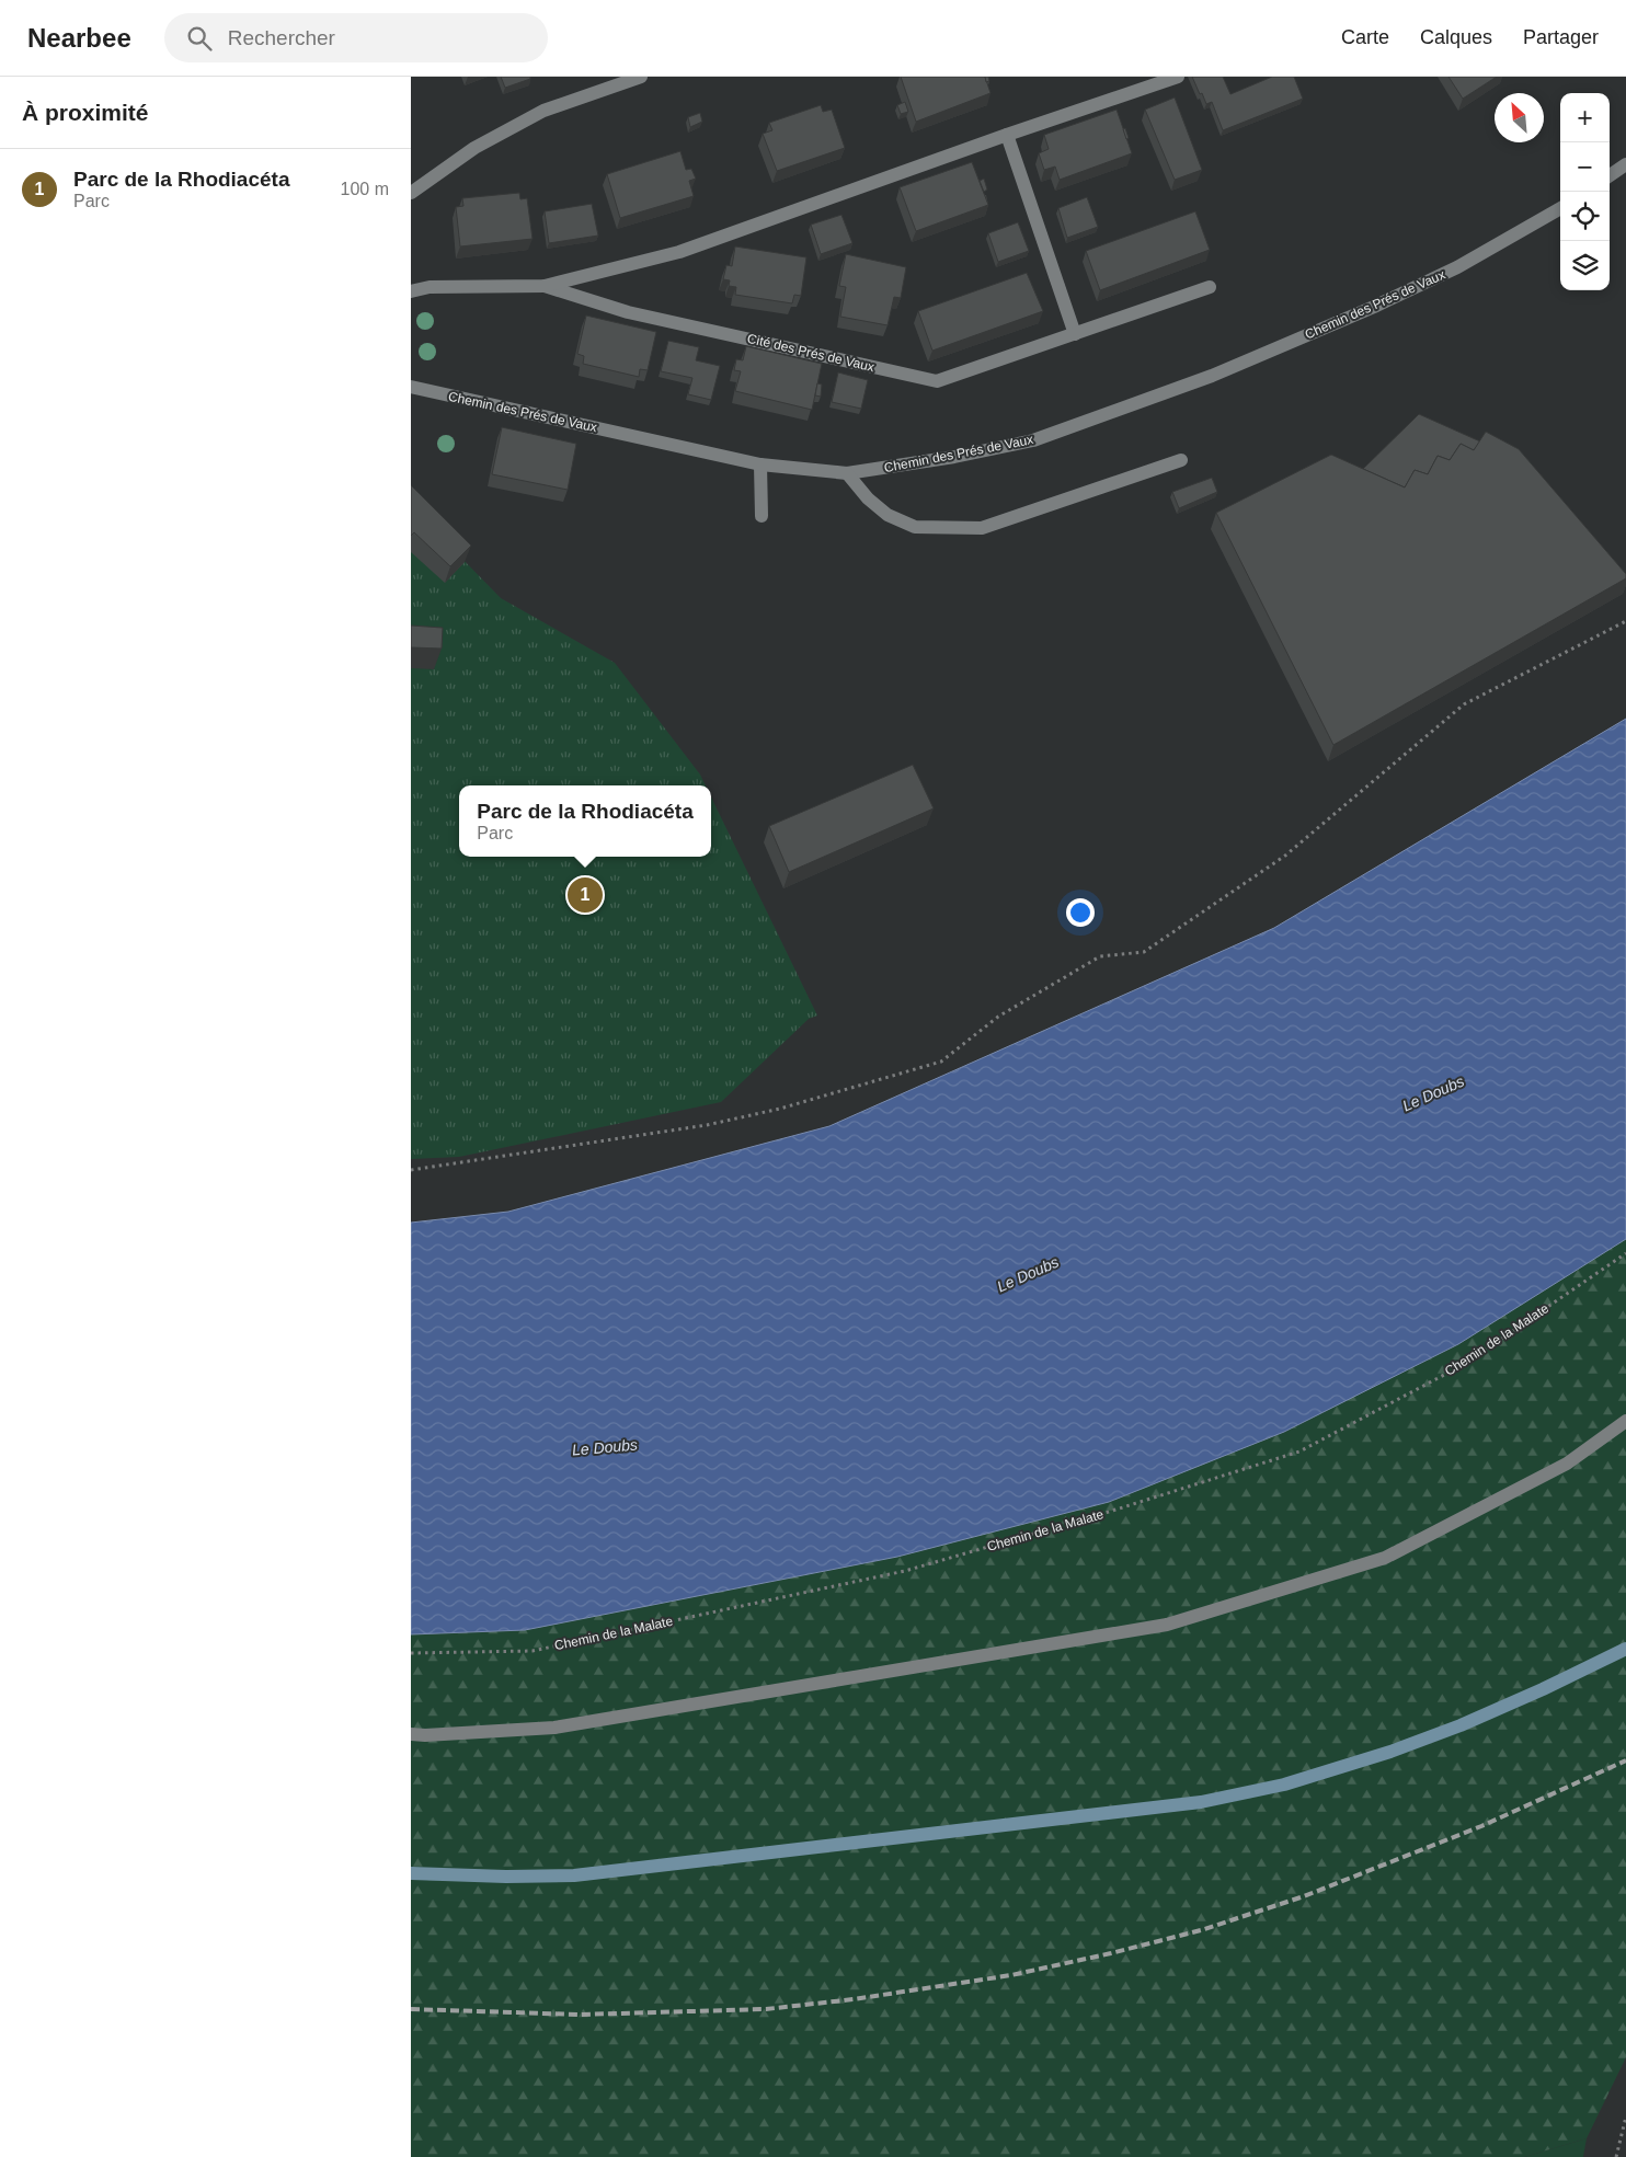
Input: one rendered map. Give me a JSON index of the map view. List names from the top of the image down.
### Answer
{
  "streets": {
    "street": ["Chemin des Prés de Vaux", "Cité des Prés de Vaux"],
    "path": ["Chemin de la Malate"]
  },
  "water": ["Le Doubs"],
  "north": "top left",
  "page": {
    "header": "Nearbee",
    "search": "Rechercher",
    "nav": ["Carte", "Calques", "Partager"],
    "heading": "À proximité",
    "map_buttons": ["+", "−"],
    "list": [
      {
        "mark": "1",
        "name": "Parc de la Rhodiacéta",
        "note": "Parc",
        "value": "100 m"
      }
    ],
    "popup": ["Parc de la Rhodiacéta", "Parc"],
    "pins": "1"
  }
}
